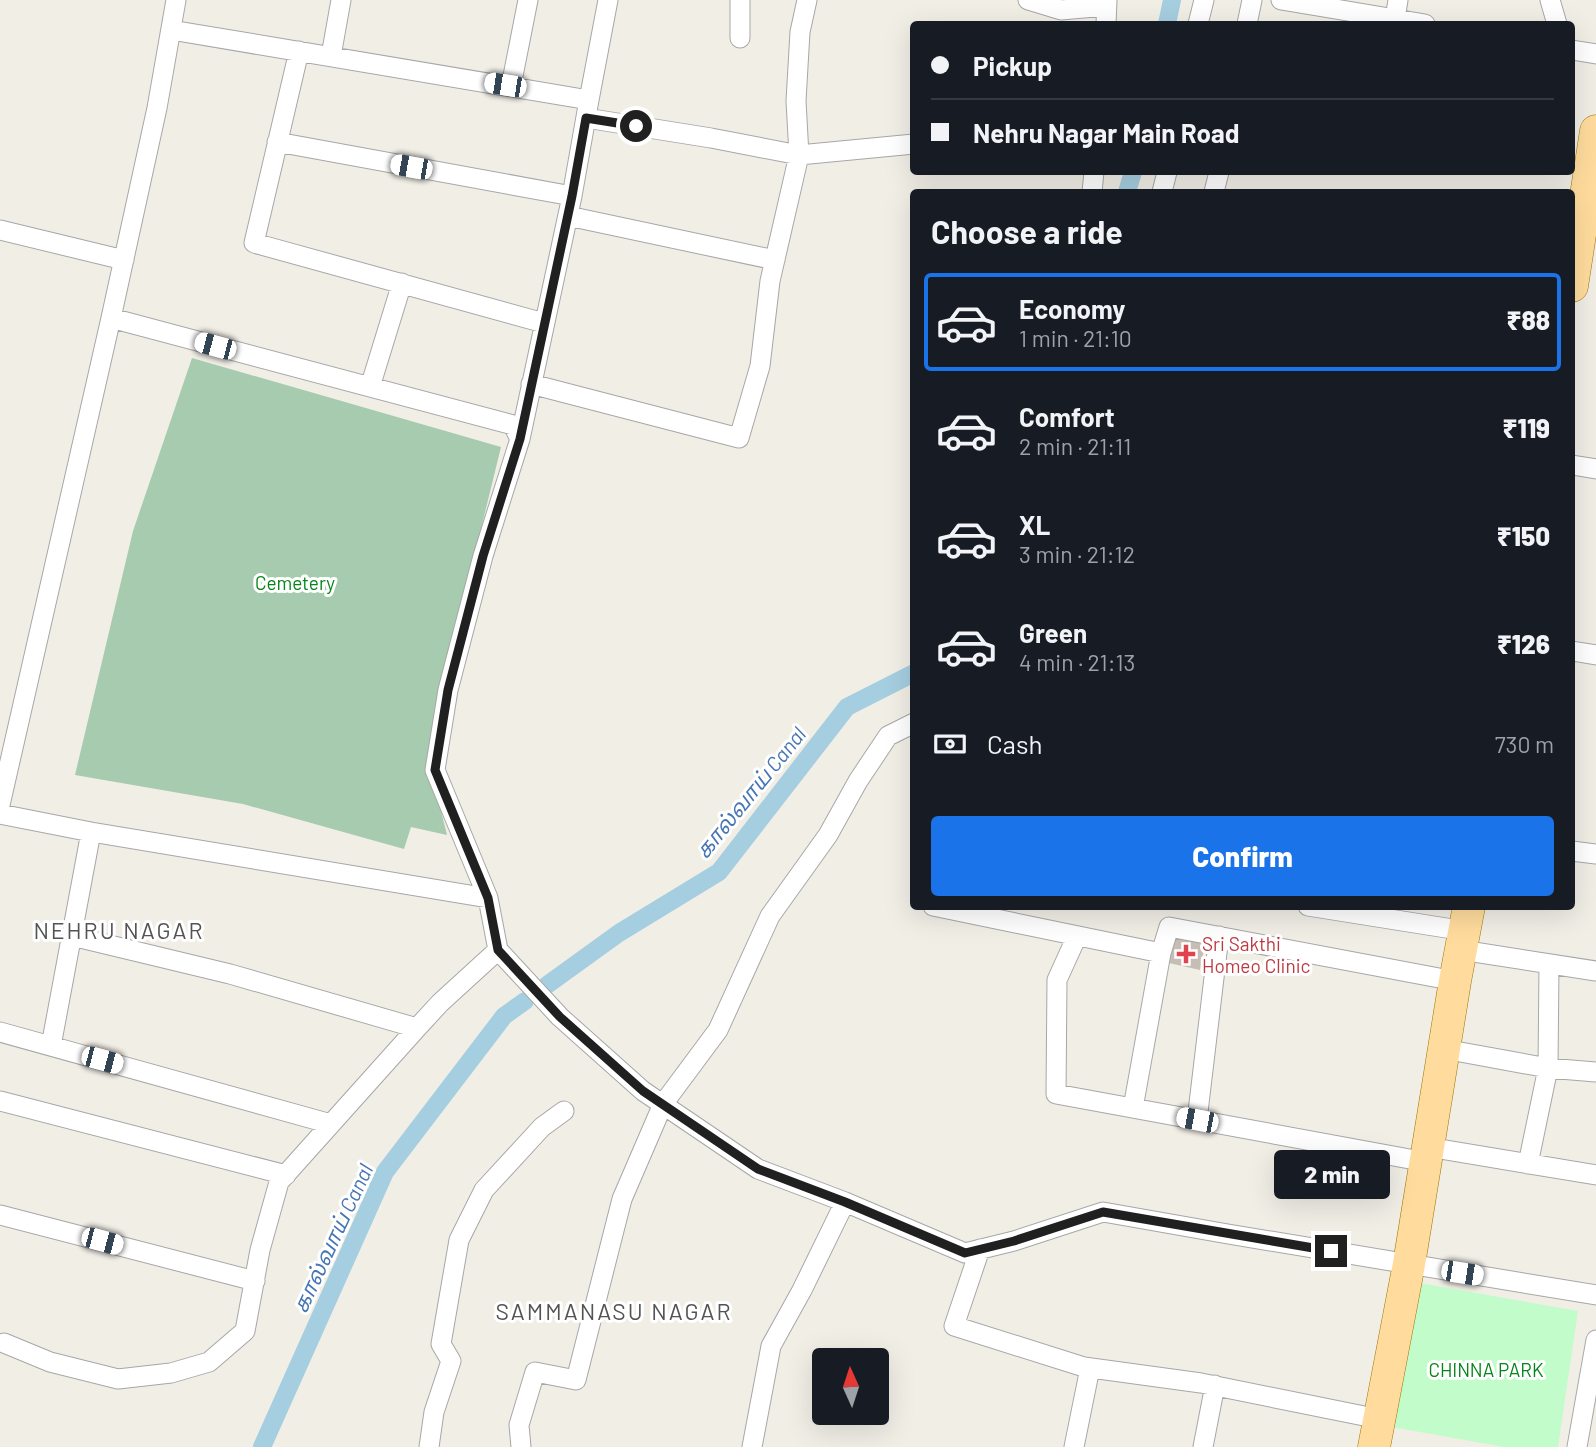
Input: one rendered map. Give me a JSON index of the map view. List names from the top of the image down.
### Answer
{
  "districts": ["NEHRU NAGAR", "SAMMANASU NAGAR"],
  "water": ["கால்வாய் Canal"],
  "parks": ["Cemetery", "CHINNA PARK"],
  "places": {
    "health": ["Sri Sakthi Homeo Clinic"]
  },
  "north": "top",
  "page": {
    "banner": ["Pickup", "Nehru Nagar Main Road"],
    "heading": "Choose a ride",
    "list": [
      {
        "name": "Economy",
        "note": "1 min · 21:10",
        "value": "₹88"
      },
      {
        "name": "Comfort",
        "note": "2 min · 21:11",
        "value": "₹119"
      },
      {
        "name": "XL",
        "note": "3 min · 21:12",
        "value": "₹150"
      },
      {
        "name": "Green",
        "note": "4 min · 21:13",
        "value": "₹126"
      }
    ],
    "pay": ["Cash", "730 m"],
    "buttons": "Confirm",
    "bubble": "2 min"
  }
}
